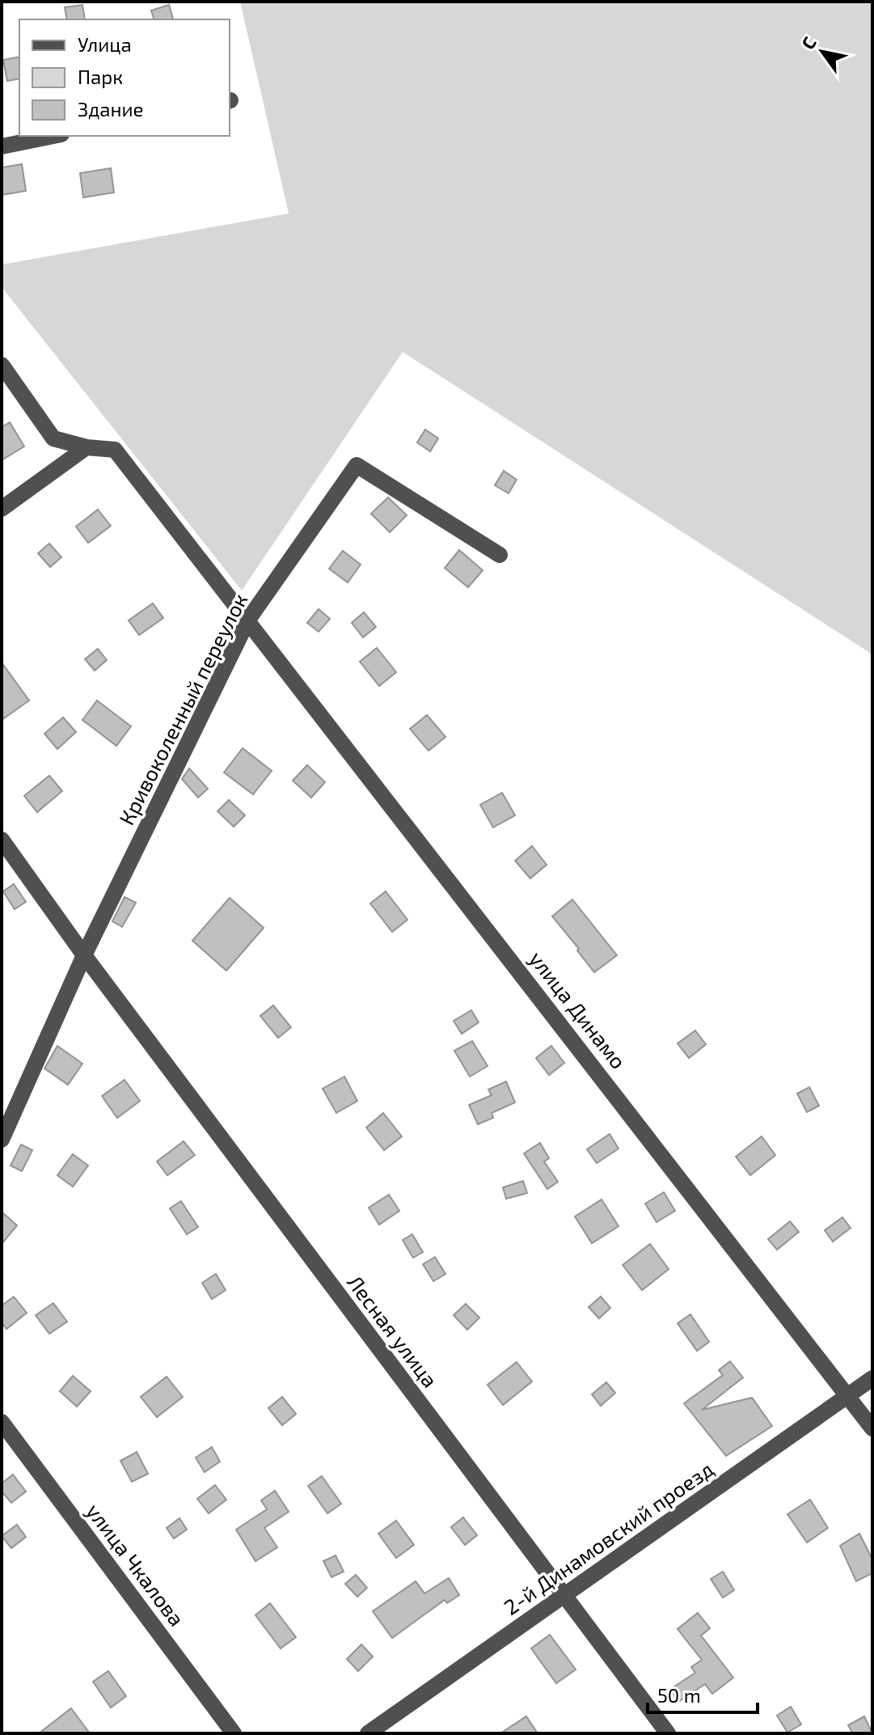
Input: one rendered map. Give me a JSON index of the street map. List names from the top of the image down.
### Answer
{
  "streets": {
    "street": [
      "Кривоколенный переулок",
      "улица Динамо",
      "Лесная улица",
      "2-й Динамовский проезд",
      "улица Чкалова"
    ]
  },
  "crossings": [
    ["Кривоколенный переулок", "улица Динамо"],
    ["Кривоколенный переулок", "Лесная улица"],
    ["улица Динамо", "2-й Динамовский проезд"],
    ["Лесная улица", "2-й Динамовский проезд"]
  ],
  "legend": ["Улица", "Парк", "Здание"],
  "scale_bar": "50 m",
  "north": "top left"
}
